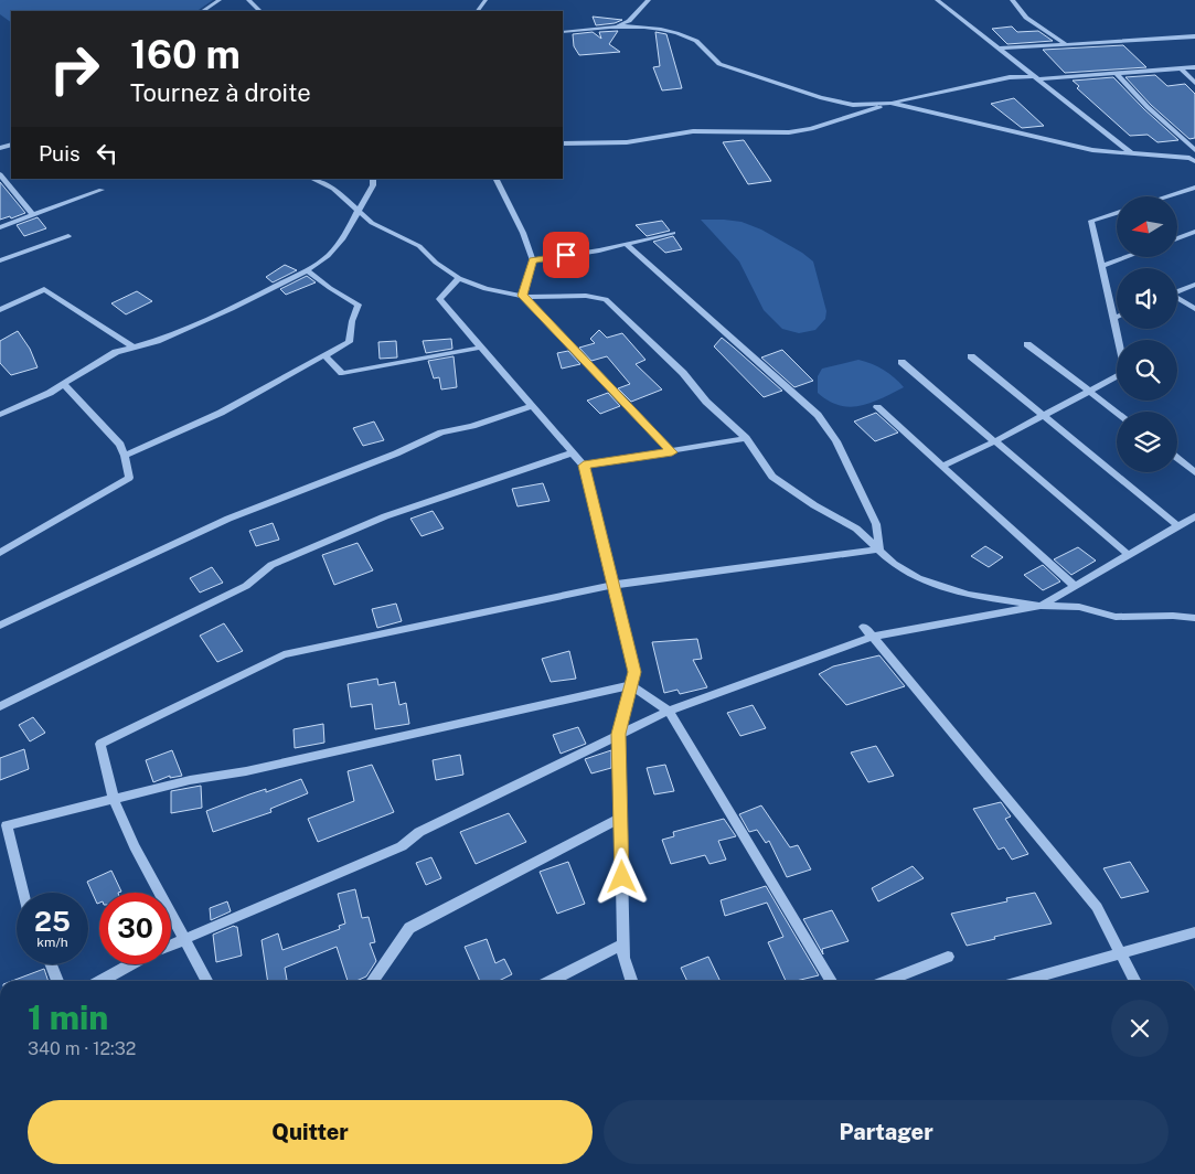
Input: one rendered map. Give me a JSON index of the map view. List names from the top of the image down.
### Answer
{
  "north": "left",
  "page": {
    "turn": ["160 m", "Tournez à droite"],
    "then": "Puis",
    "speed": "25 km/h",
    "limit": "30",
    "heading": ["1 min", "340 m · 12:32"],
    "buttons": ["Quitter", "Partager"]
  }
}
